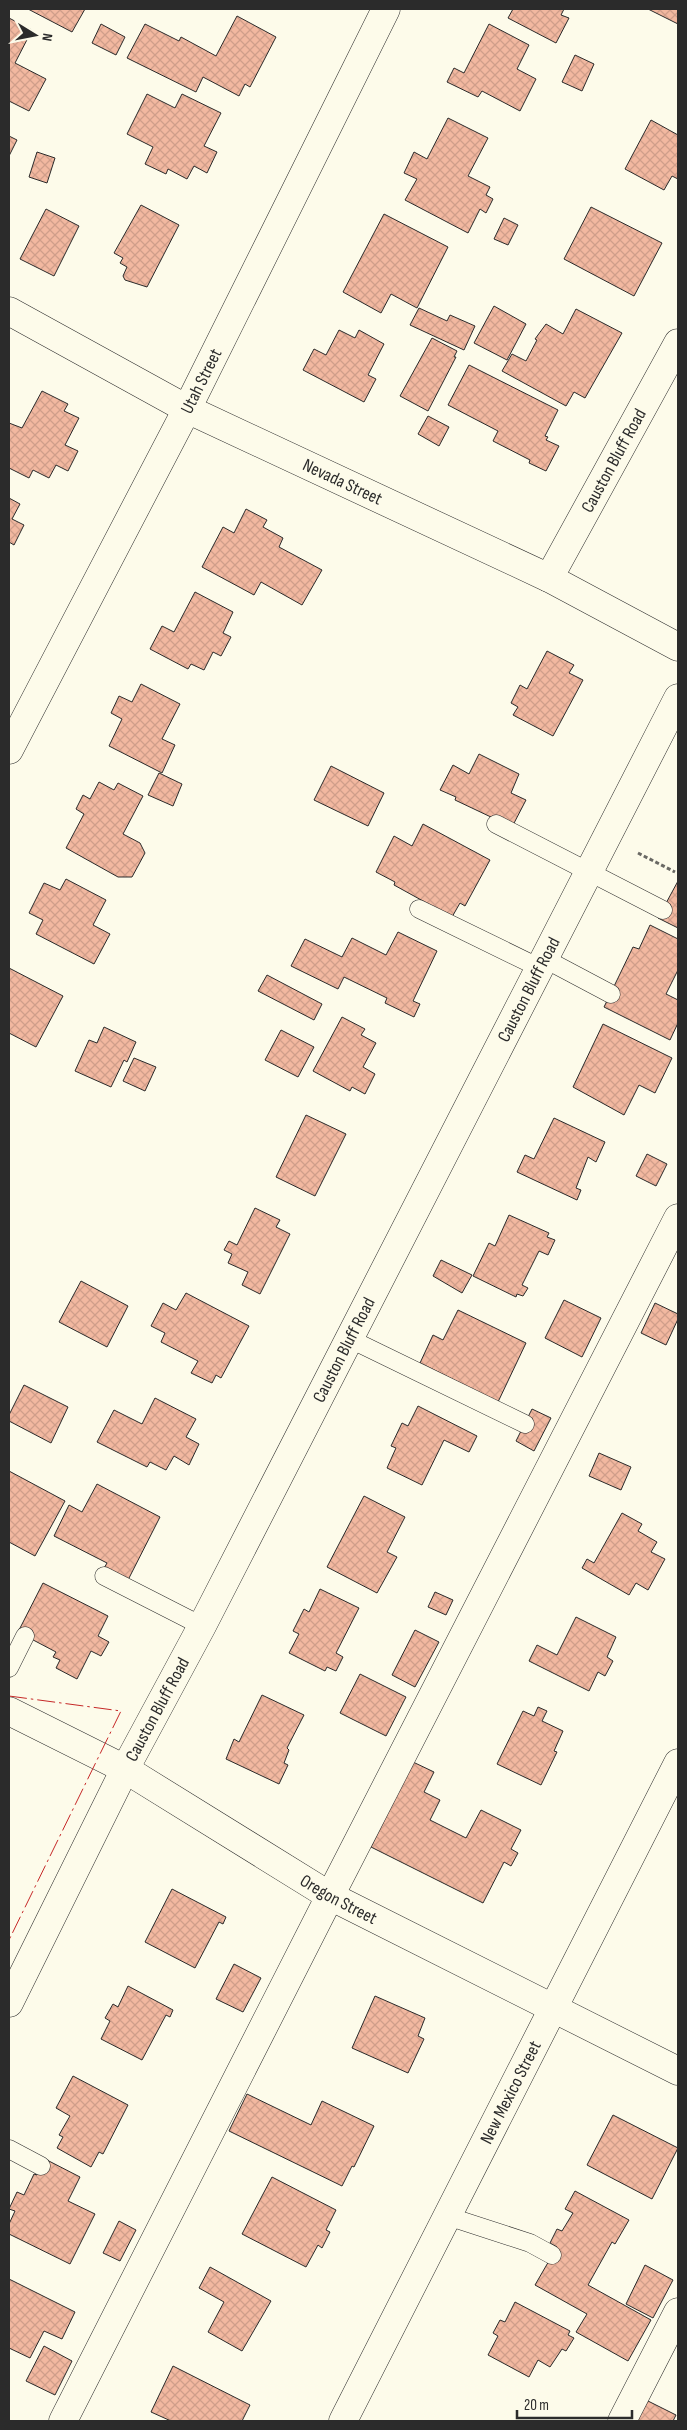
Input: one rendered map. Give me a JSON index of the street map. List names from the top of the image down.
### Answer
{
  "streets": {
    "street": [
      "Utah Street",
      "Causton Bluff Road",
      "Nevada Street",
      "Oregon Street",
      "New Mexico Street"
    ]
  },
  "crossings": [
    ["Utah Street", "Nevada Street"],
    ["Causton Bluff Road", "Nevada Street"],
    ["Causton Bluff Road", "Oregon Street"],
    ["Oregon Street", "New Mexico Street"]
  ],
  "scale_bar": "20 m",
  "north": "right"
}
